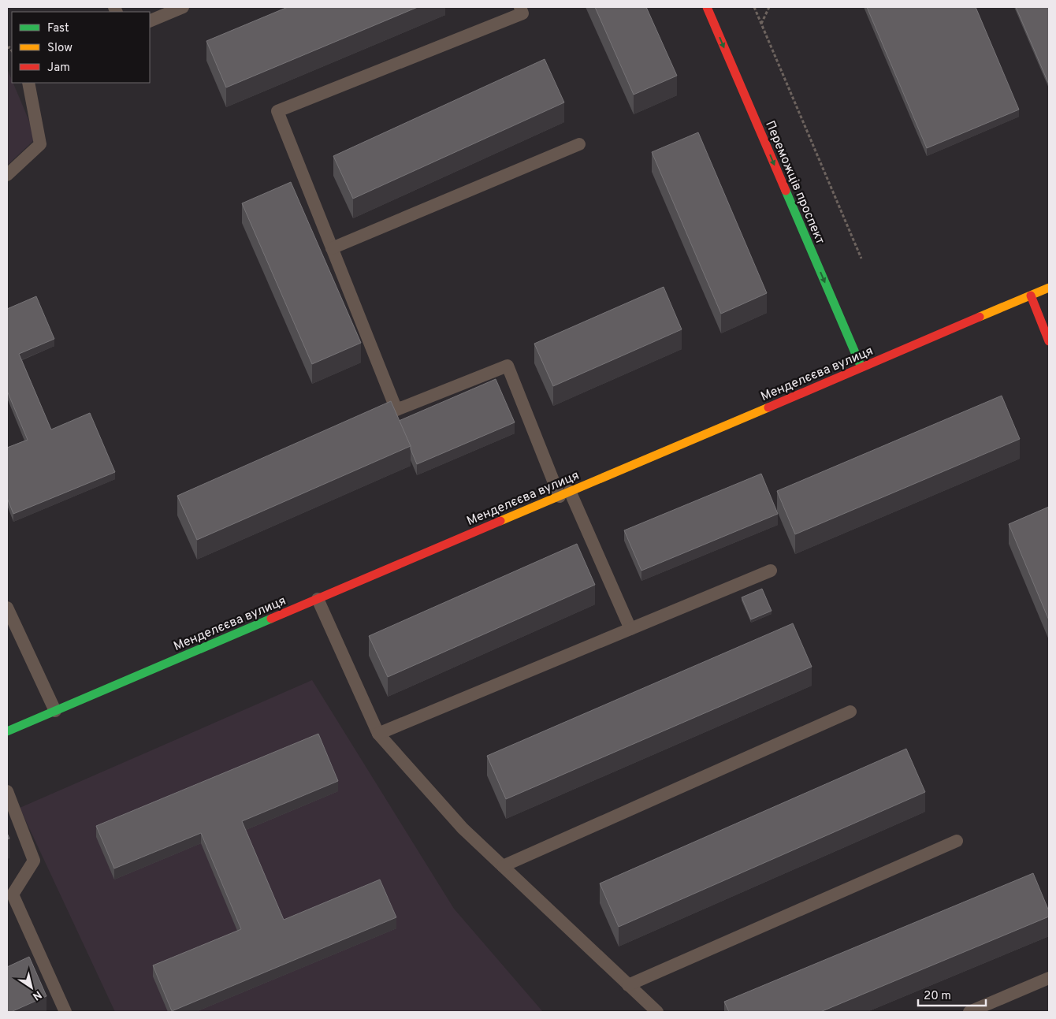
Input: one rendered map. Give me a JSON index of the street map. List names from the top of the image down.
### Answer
{
  "streets": {
    "street": ["Переможців проспект", "Менделєєва вулиця"]
  },
  "crossings": [
    ["Переможців проспект", "Менделєєва вулиця"]
  ],
  "one_way": ["Переможців проспект"],
  "legend": ["Fast", "Slow", "Jam"],
  "scale_bar": "20 m",
  "north": "bottom right"
}
